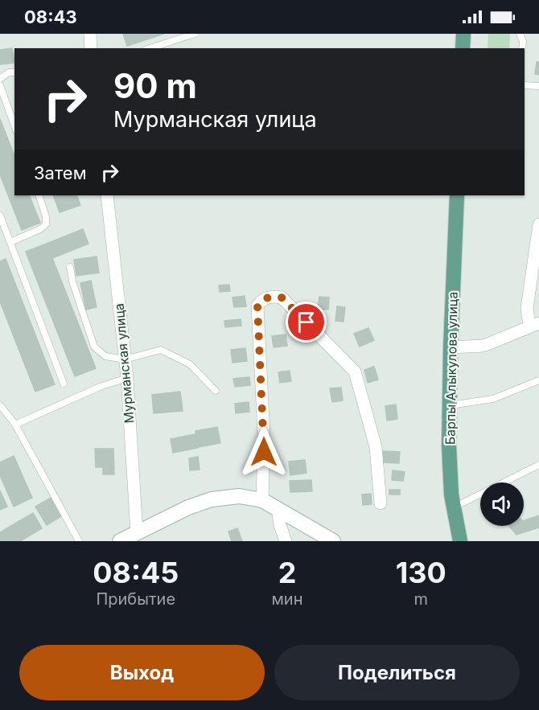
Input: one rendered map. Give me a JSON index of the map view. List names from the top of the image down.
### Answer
{
  "streets": {
    "main road": ["Барпы Алыкулова улица"],
    "street": ["Мурманская улица"]
  },
  "page": {
    "status": "08:43",
    "turn": ["90 m", "Мурманская улица"],
    "then": "Затем",
    "eta": [
      "08:45",
      "Прибытие",
      "2",
      "мин",
      "130",
      "m"
    ],
    "buttons": ["Выход", "Поделиться"]
  }
}
